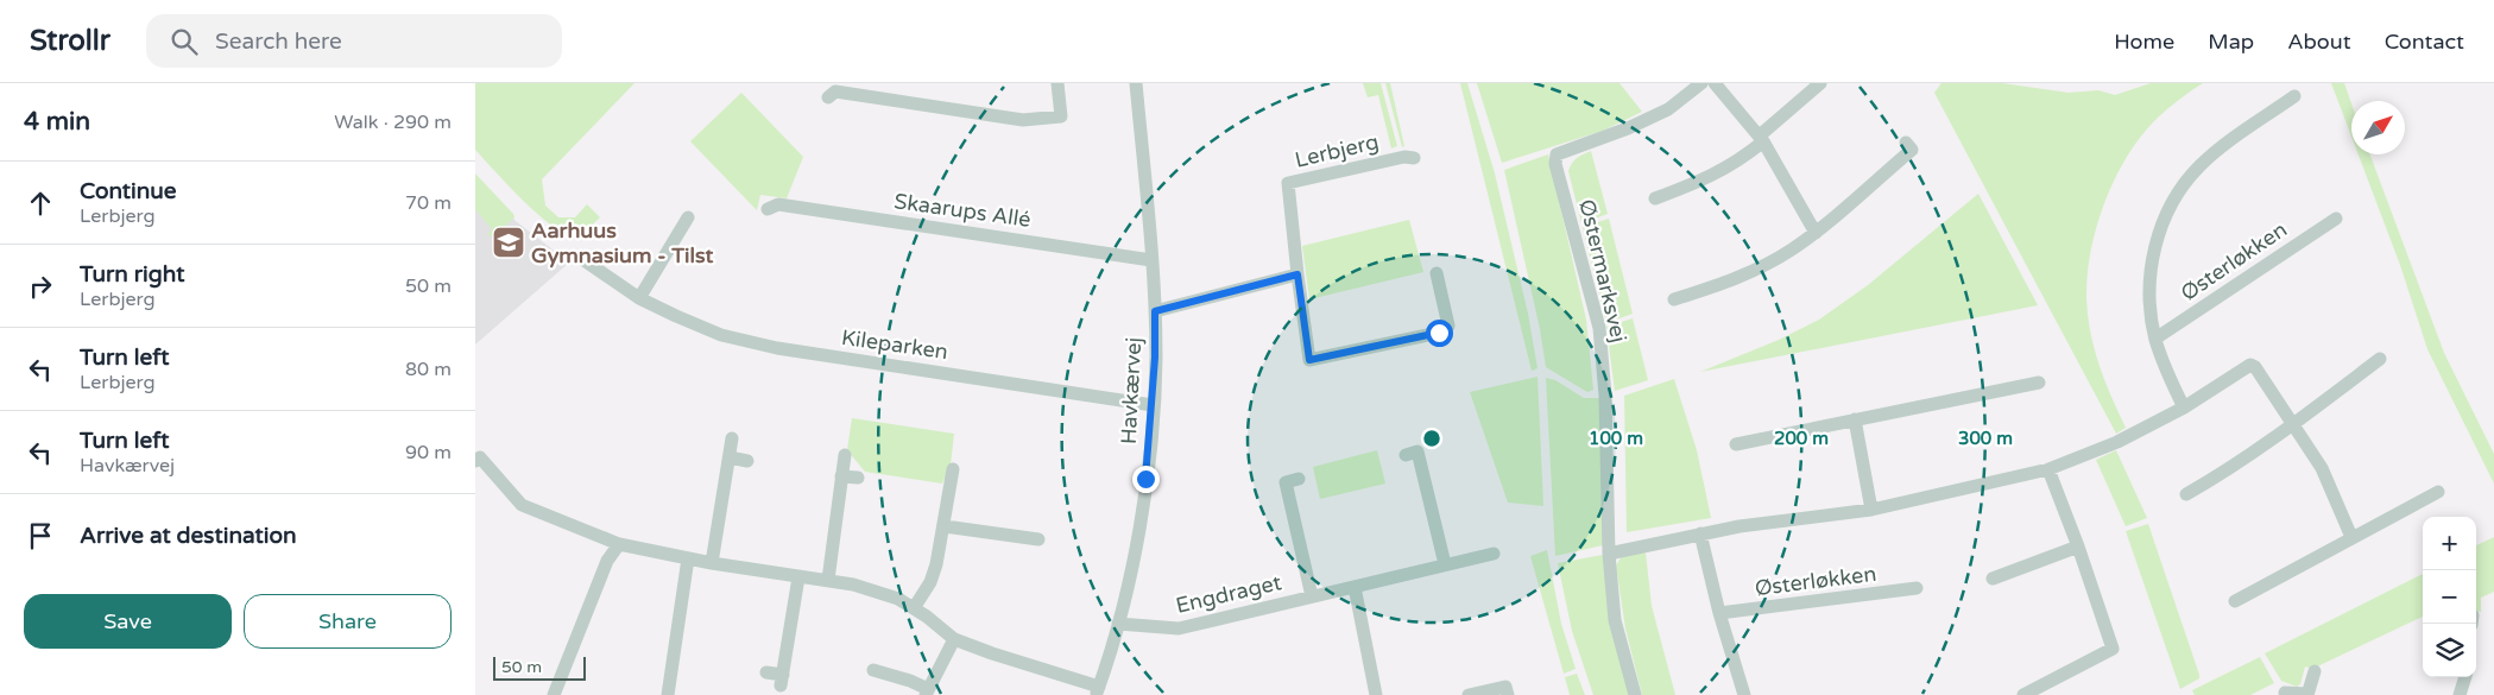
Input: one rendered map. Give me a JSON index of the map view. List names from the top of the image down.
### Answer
{
  "streets": {
    "street": [
      "Lerbjerg",
      "Skaarups Allé",
      "Østerløkken",
      "Østermarksvej",
      "Kileparken",
      "Havkærvej",
      "Engdraget"
    ]
  },
  "crossings": [
    ["Skaarups Allé", "Havkærvej"],
    ["Kileparken", "Havkærvej"],
    ["Havkærvej", "Engdraget"]
  ],
  "places": {
    "school or university": ["Aarhuus Gymnasium - Tilst"]
  },
  "scale_bar": "50 m",
  "north": "top right",
  "page": {
    "header": "Strollr",
    "search": "Search here",
    "nav": [
      "Home",
      "Map",
      "About",
      "Contact"
    ],
    "heading": ["4 min", "Walk · 290 m"],
    "list": [
      ["Continue", "Lerbjerg", "70 m"],
      ["Turn right", "Lerbjerg", "50 m"],
      ["Turn left", "Lerbjerg", "80 m"],
      ["Turn left", "Havkærvej", "90 m"],
      "Arrive at destination"
    ],
    "map_buttons": ["+", "−"],
    "buttons": ["Save", "Share"],
    "scale": "50 m"
  },
  "rings": ["100 m", "200 m", "300 m"]
}
